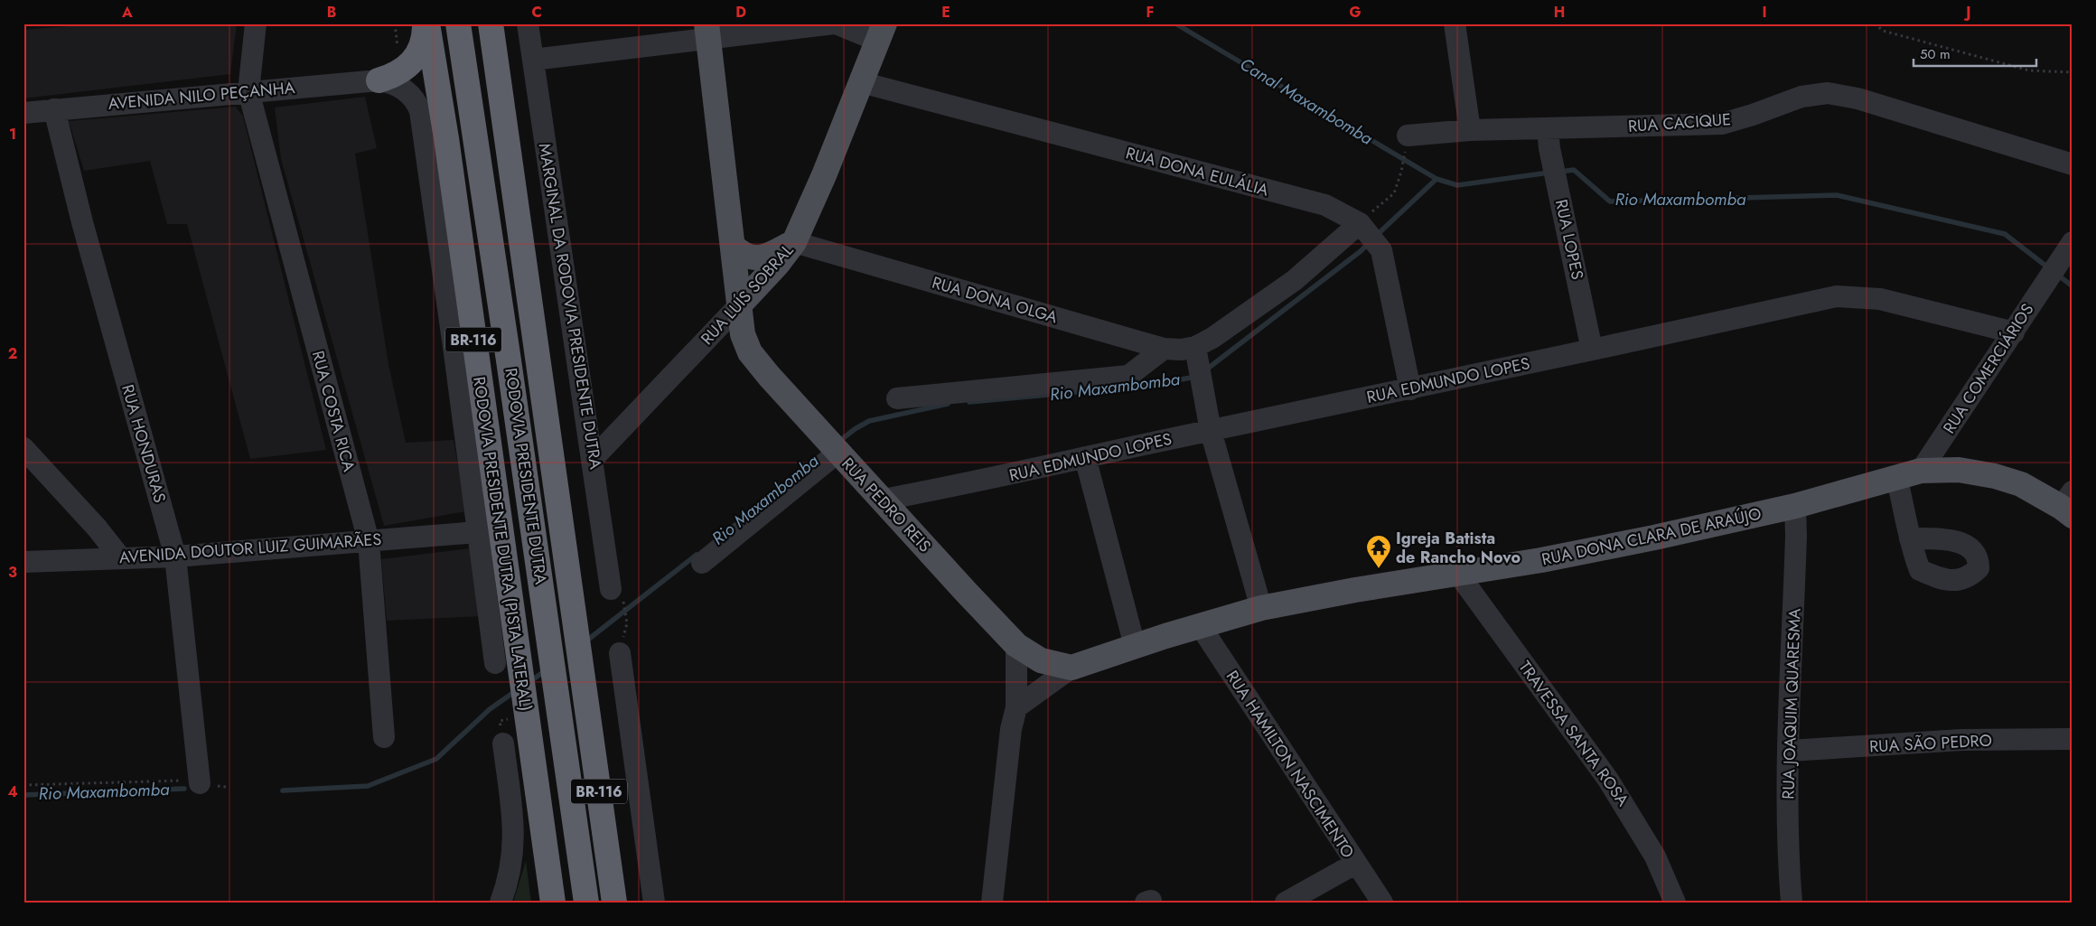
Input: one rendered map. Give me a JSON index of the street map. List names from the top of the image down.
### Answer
{
  "streets": {
    "highway": ["BR-116", "RODOVIA PRESIDENTE DUTRA", "RODOVIA PRESIDENTE DUTRA (PISTA LATERAL)"],
    "main road": ["RUA LUÍS SOBRAL", "RUA PEDRO REIS", "RUA DONA CLARA DE ARAÚJO"],
    "street": [
      "AVENIDA NILO PEÇANHA",
      "RUA CACIQUE",
      "RUA DONA EULÁLIA",
      "RUA LOPES",
      "RUA DONA OLGA",
      "MARGINAL DA RODOVIA PRESIDENTE DUTRA",
      "RUA COMERCIÁRIOS",
      "RUA EDMUNDO LOPES",
      "RUA COSTA RICA",
      "RUA HONDURAS",
      "AVENIDA DOUTOR LUIZ GUIMARÃES",
      "RUA JOAQUIM QUARESMA",
      "TRAVESSA SANTA ROSA",
      "RUA SÃO PEDRO",
      "RUA HAMILTON NASCIMENTO"
    ]
  },
  "crossings": [
    ["AVENIDA NILO PEÇANHA", "RUA COSTA RICA"],
    ["AVENIDA NILO PEÇANHA", "RUA HONDURAS"],
    ["RUA CACIQUE", "RUA LOPES"],
    ["RUA DONA EULÁLIA", "RUA LUÍS SOBRAL"],
    ["RUA DONA EULÁLIA", "RUA DONA OLGA"],
    ["RUA DONA EULÁLIA", "RUA EDMUNDO LOPES"],
    ["RUA LOPES", "RUA EDMUNDO LOPES"],
    ["RUA LUÍS SOBRAL", "RUA DONA OLGA"],
    ["RUA LUÍS SOBRAL", "MARGINAL DA RODOVIA PRESIDENTE DUTRA"],
    ["RUA LUÍS SOBRAL", "RUA PEDRO REIS"],
    ["RUA COMERCIÁRIOS", "RUA EDMUNDO LOPES"],
    ["RUA COMERCIÁRIOS", "RUA DONA CLARA DE ARAÚJO"],
    ["RUA EDMUNDO LOPES", "RUA PEDRO REIS"],
    ["RUA COSTA RICA", "AVENIDA DOUTOR LUIZ GUIMARÃES"],
    ["RUA HONDURAS", "AVENIDA DOUTOR LUIZ GUIMARÃES"],
    ["RUA DONA CLARA DE ARAÚJO", "RUA JOAQUIM QUARESMA"],
    ["RUA DONA CLARA DE ARAÚJO", "TRAVESSA SANTA ROSA"],
    ["RUA DONA CLARA DE ARAÚJO", "RUA HAMILTON NASCIMENTO"],
    ["RUA JOAQUIM QUARESMA", "RUA SÃO PEDRO"]
  ],
  "water": ["Canal Maxambomba", "Rio Maxambomba"],
  "places": {
    "temple": ["Igreja Batista de Rancho Novo"]
  },
  "scale_bar": "50 m",
  "grid": {
    "columns": [
      "A",
      "B",
      "C",
      "D",
      "E",
      "F",
      "G",
      "H",
      "I",
      "J"
    ],
    "rows": [
      "1",
      "2",
      "3",
      "4"
    ]
  }
}
